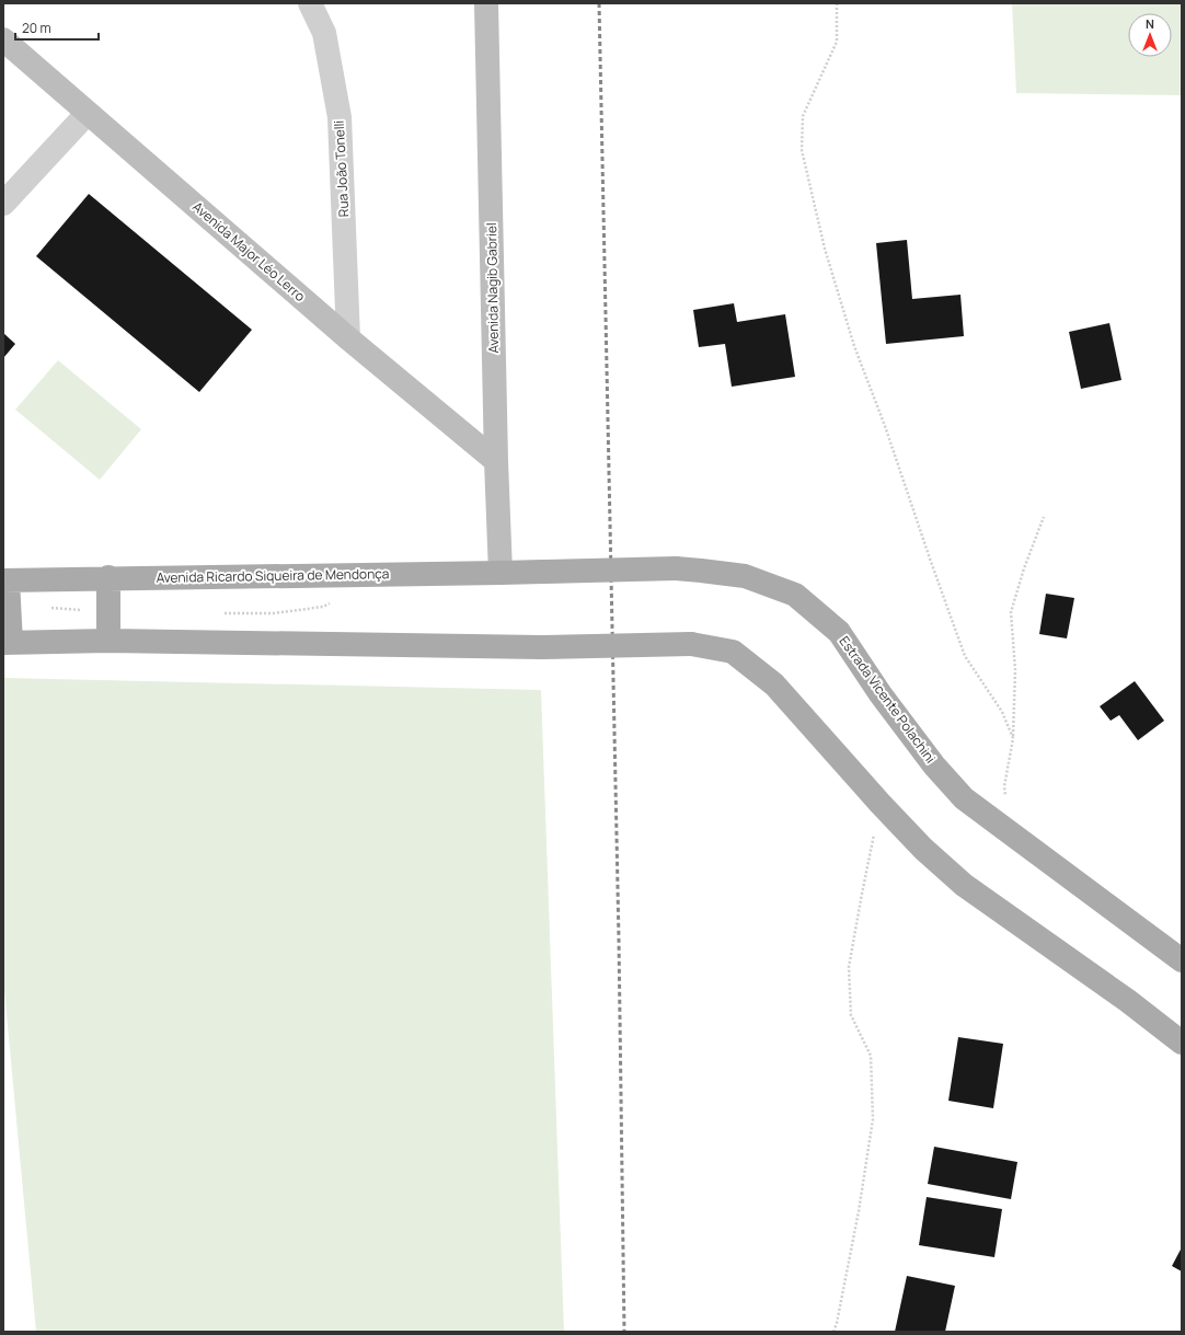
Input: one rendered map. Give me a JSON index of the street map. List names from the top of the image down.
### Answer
{
  "streets": {
    "main road": ["Avenida Ricardo Siqueira de Mendonça", "Estrada Vicente Polachini"],
    "street": ["Rua João Tonelli", "Avenida Major Léo Lerro", "Avenida Nagib Gabriel"]
  },
  "crossings": [
    ["Rua João Tonelli", "Avenida Major Léo Lerro"],
    ["Avenida Major Léo Lerro", "Avenida Nagib Gabriel"],
    ["Avenida Nagib Gabriel", "Avenida Ricardo Siqueira de Mendonça"],
    ["Avenida Ricardo Siqueira de Mendonça", "Estrada Vicente Polachini"]
  ],
  "scale_bar": "20 m",
  "north": "top"
}
